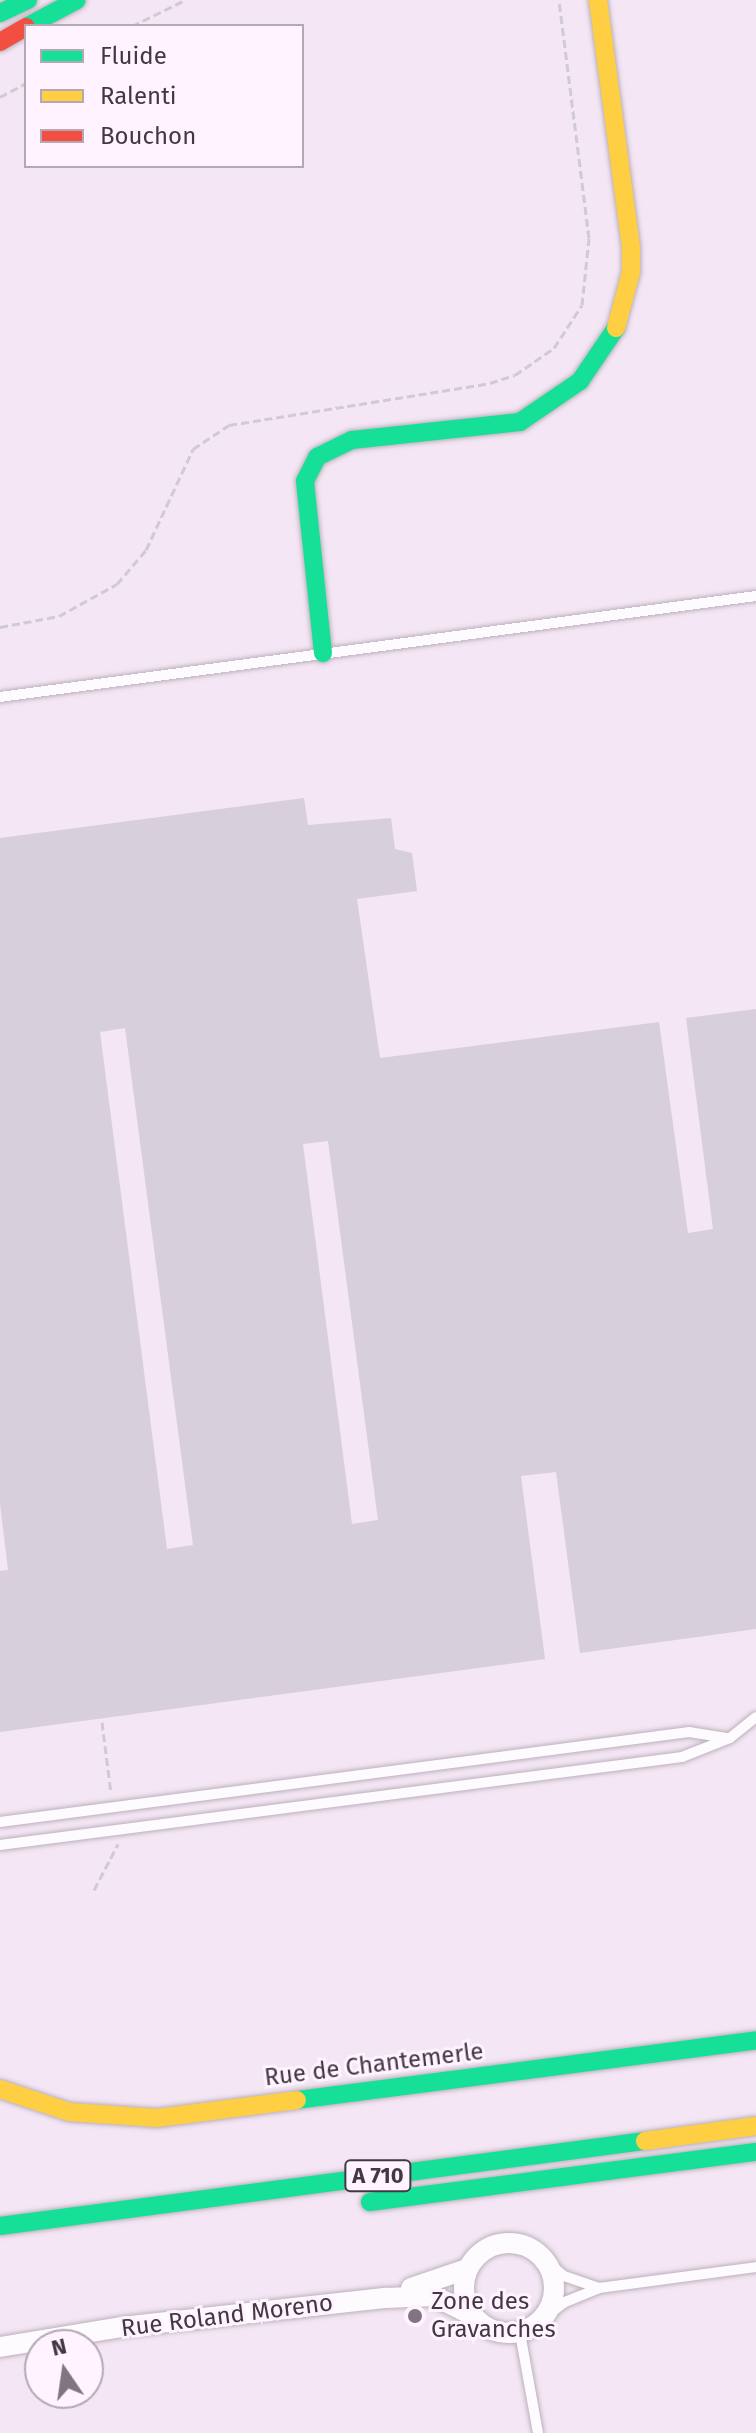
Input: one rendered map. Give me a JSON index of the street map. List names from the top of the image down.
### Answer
{
  "streets": {
    "main road": ["Rue de Chantemerle", "A 710"],
    "street": ["Rue Roland Moreno"]
  },
  "places": ["Zone des Gravanches"],
  "legend": ["Fluide", "Ralenti", "Bouchon"],
  "north": "top"
}
